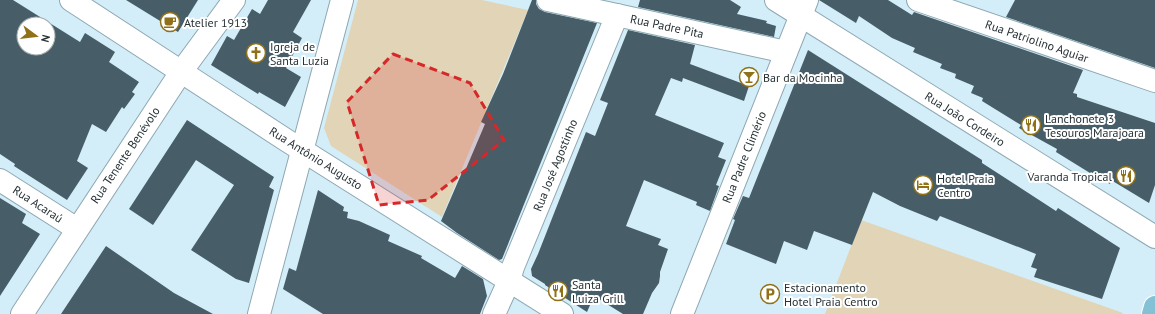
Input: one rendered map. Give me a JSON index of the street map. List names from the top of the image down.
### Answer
{
  "streets": {
    "street": [
      "Rua Padre Pita",
      "Rua Patriolino Aguiar",
      "Rua João Cordeiro",
      "Rua Tenente Benévolo",
      "Rua Padre Climério",
      "Rua Antônio Augusto",
      "Rua José Agostinho",
      "Rua Acaraú"
    ]
  },
  "crossings": [
    ["Rua Padre Pita", "Rua Padre Climério"],
    ["Rua Padre Pita", "Rua José Agostinho"],
    ["Rua João Cordeiro", "Rua Padre Climério"],
    ["Rua Tenente Benévolo", "Rua Antônio Augusto"],
    ["Rua Tenente Benévolo", "Rua Acaraú"],
    ["Rua Antônio Augusto", "Rua José Agostinho"]
  ],
  "places": {
    "cafe": ["Atelier 1913"],
    "church": ["Igreja de Santa Luzia"],
    "bar": ["Bar da Mocinha"],
    "restaurant": ["Lanchonete 3 Tesouros Marajoara", "Varanda Tropical", "Santa Luiza Grill"],
    "hotel": ["Hotel Praia Centro"],
    "parking": ["Estacionamento Hotel Praia Centro"]
  },
  "north": "right"
}
